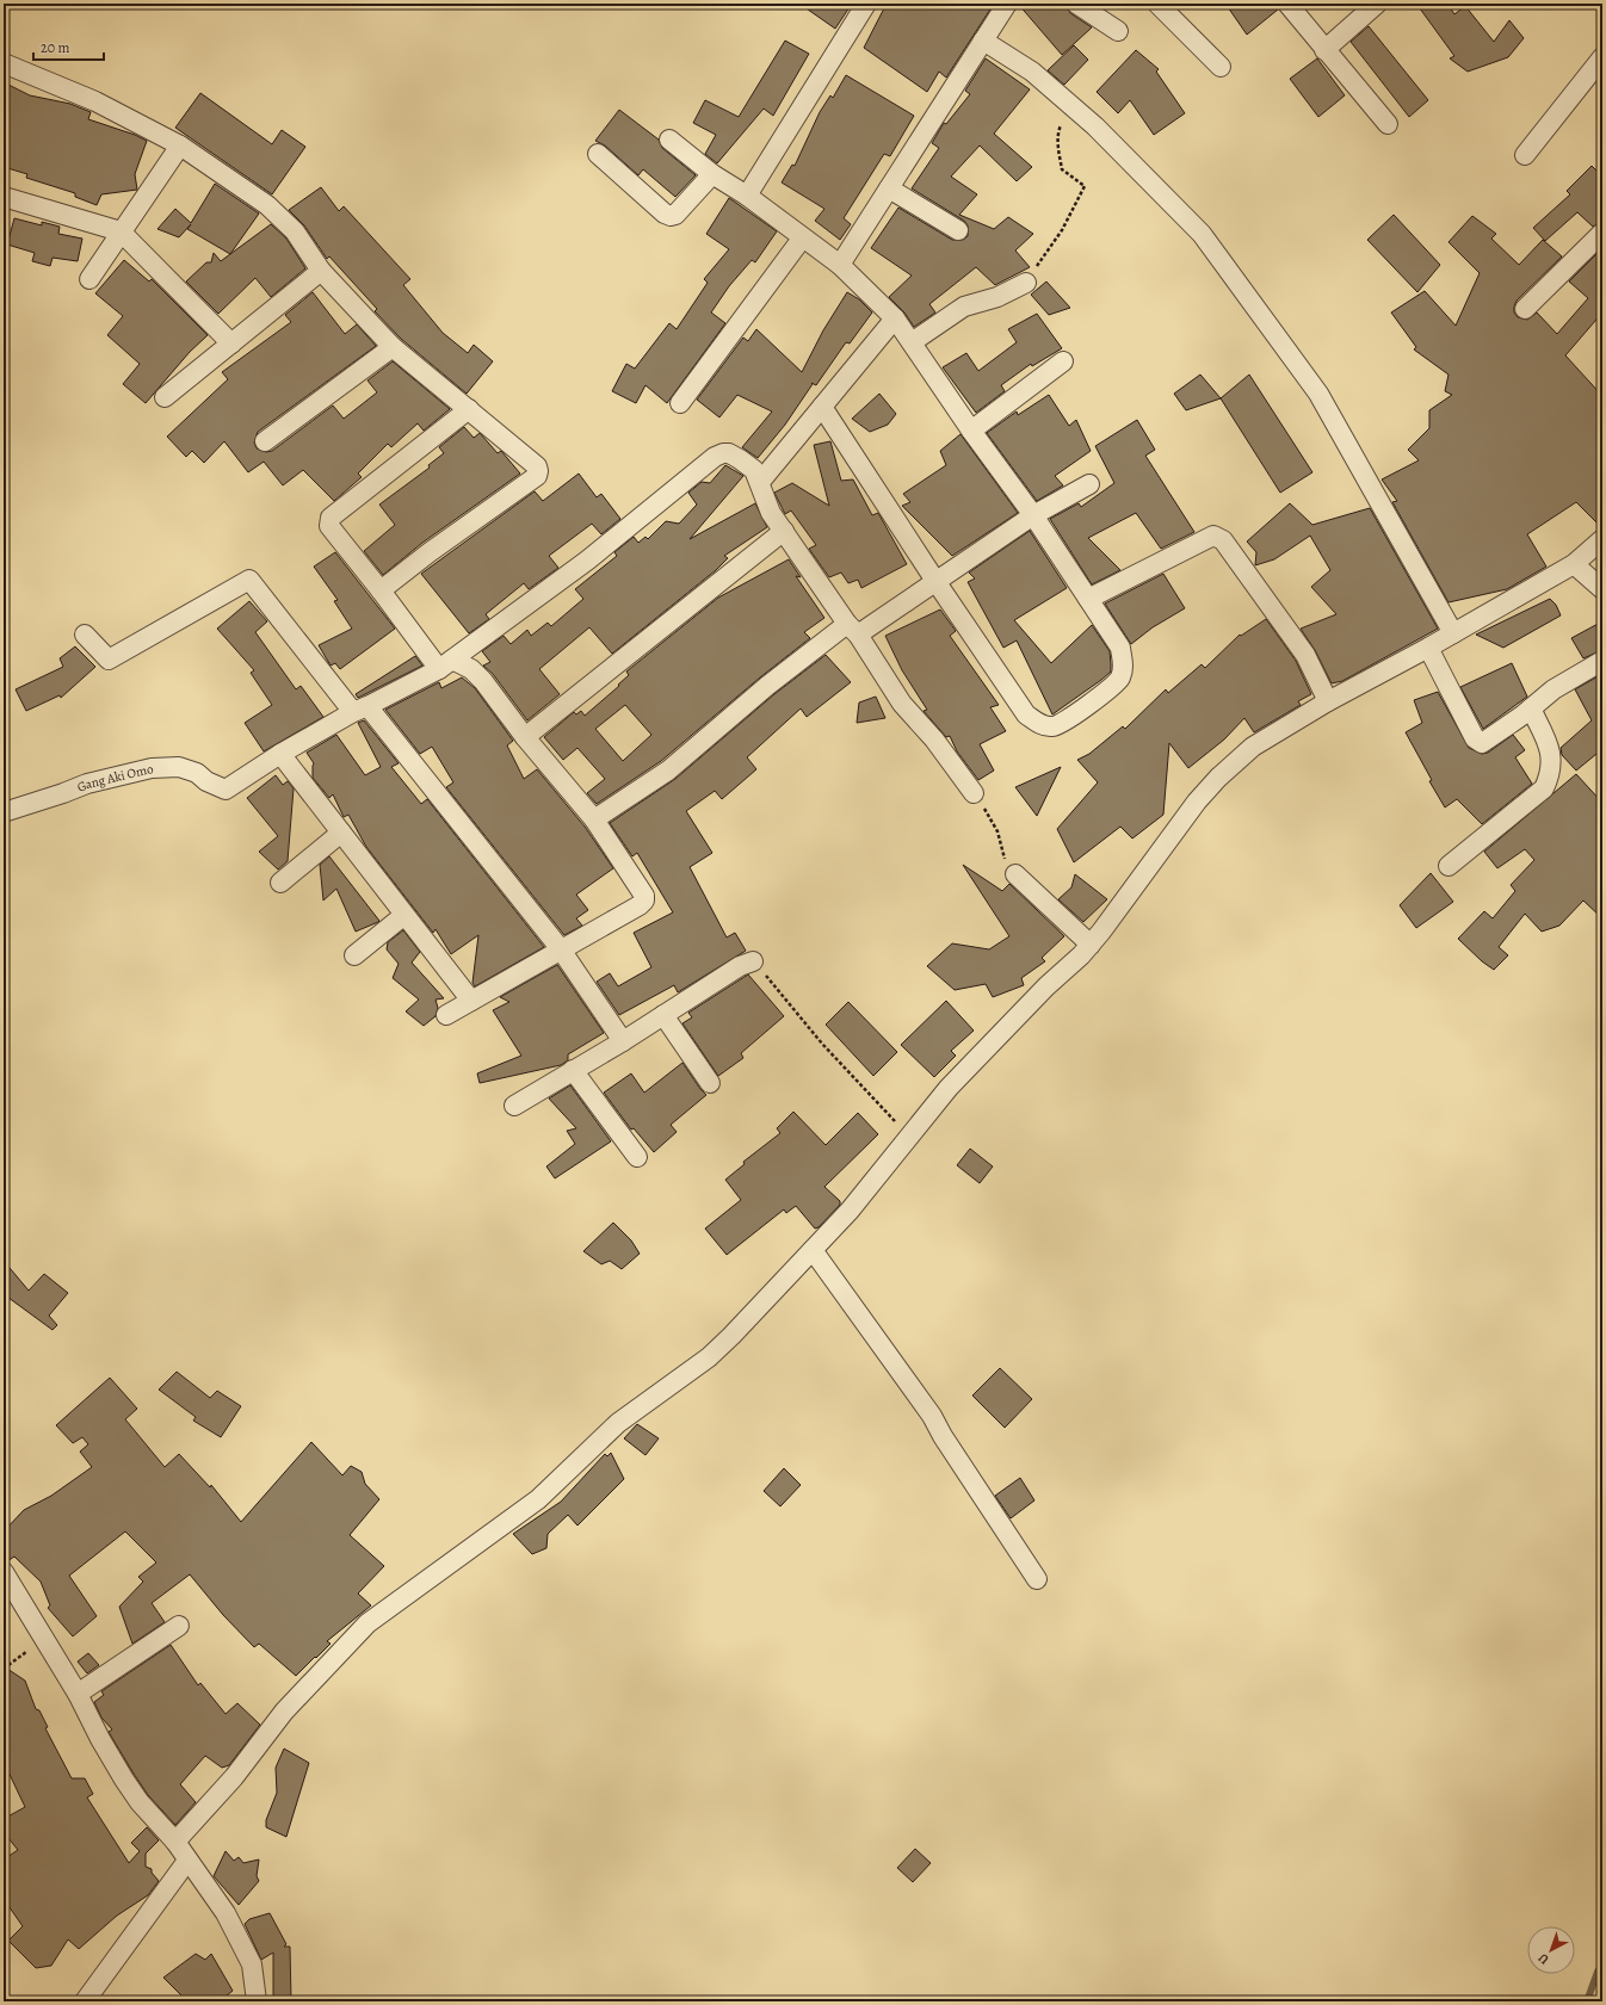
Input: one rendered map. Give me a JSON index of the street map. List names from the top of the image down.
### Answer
{
  "streets": {
    "street": ["Gang Aki Omo"]
  },
  "scale_bar": "20 m",
  "north": "bottom left"
}
